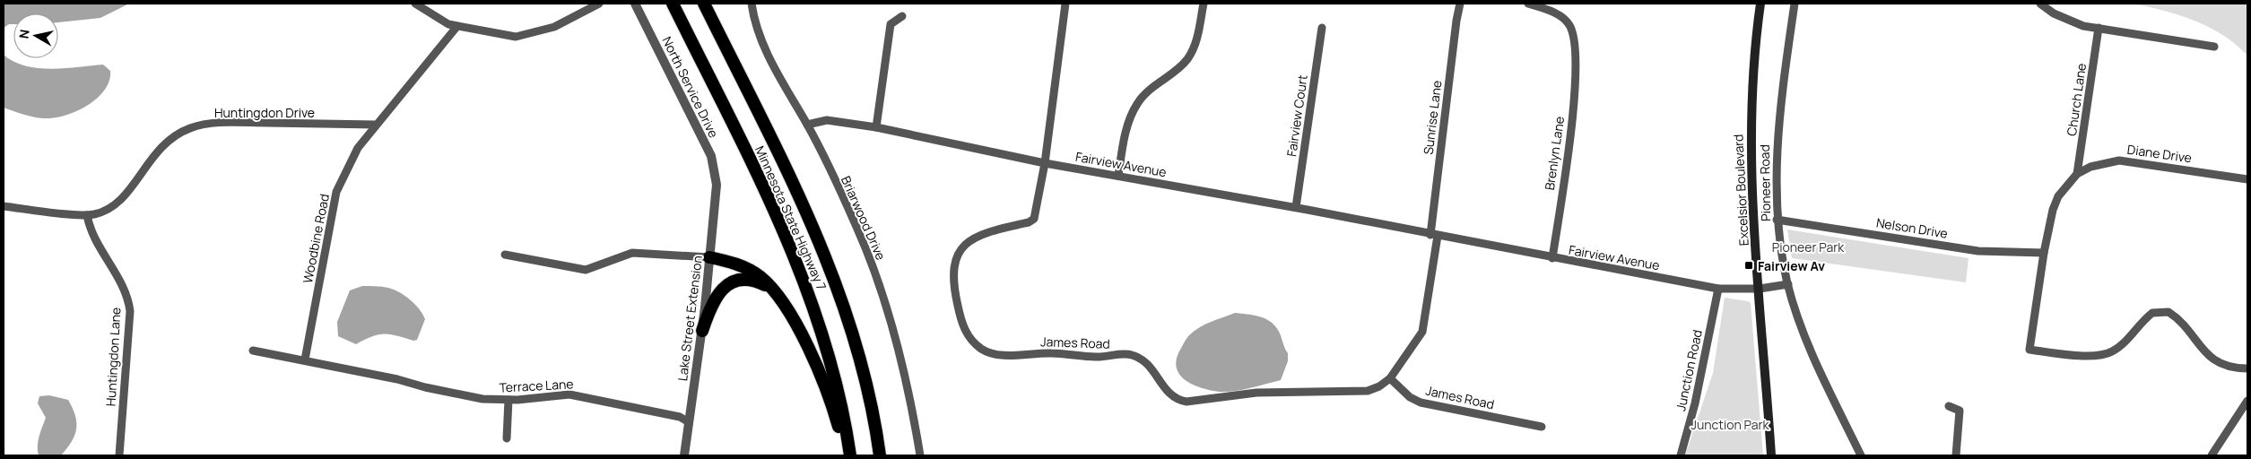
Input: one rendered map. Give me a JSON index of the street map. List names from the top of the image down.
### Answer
{
  "streets": {
    "highway": ["Minnesota State Highway 7"],
    "main road": ["Excelsior Boulevard"],
    "street": [
      "North Service Drive",
      "Church Lane",
      "Huntingdon Drive",
      "Fairview Court",
      "Sunrise Lane",
      "Brenlyn Lane",
      "Diane Drive",
      "Fairview Avenue",
      "Pioneer Road",
      "Briarwood Drive",
      "Nelson Drive",
      "Woodbine Road",
      "Lake Street Extension",
      "James Road",
      "Huntingdon Lane",
      "Junction Road",
      "Terrace Lane"
    ]
  },
  "crossings": [
    ["North Service Drive", "Lake Street Extension"],
    ["Church Lane", "Diane Drive"],
    ["Huntingdon Drive", "Woodbine Road"],
    ["Huntingdon Drive", "Huntingdon Lane"],
    ["Fairview Court", "Fairview Avenue"],
    ["Sunrise Lane", "Fairview Avenue"],
    ["Sunrise Lane", "James Road"],
    ["Brenlyn Lane", "Fairview Avenue"],
    ["Diane Drive", "Nelson Drive"],
    ["Fairview Avenue", "Pioneer Road"],
    ["Fairview Avenue", "Excelsior Boulevard"],
    ["Fairview Avenue", "Briarwood Drive"],
    ["Fairview Avenue", "James Road"],
    ["Fairview Avenue", "Junction Road"],
    ["Pioneer Road", "Nelson Drive"],
    ["Woodbine Road", "Terrace Lane"],
    ["Lake Street Extension", "Terrace Lane"]
  ],
  "parks": ["Pioneer Park", "Junction Park"],
  "places": {
    "transit": ["Fairview Av"]
  },
  "north": "left"
}
